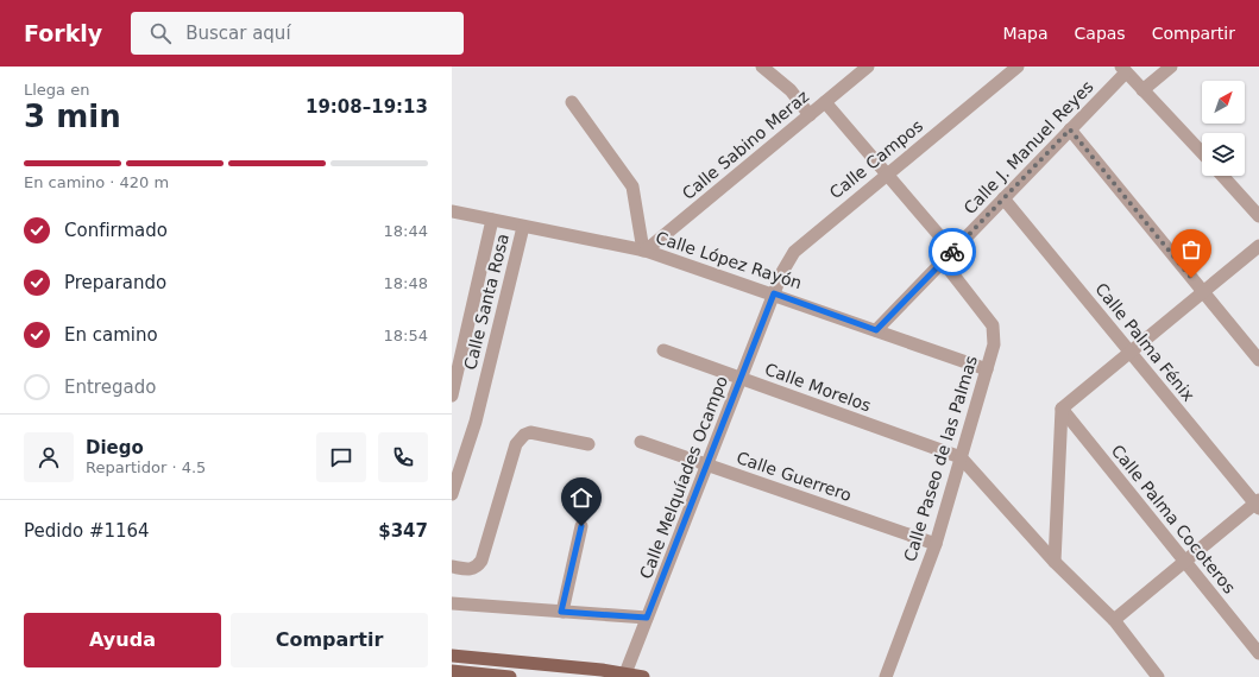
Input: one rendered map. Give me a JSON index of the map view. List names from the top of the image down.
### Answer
{
  "streets": {
    "street": [
      "Calle Sabino Meraz",
      "Calle J. Manuel Reyes",
      "Calle Campos",
      "Calle López Rayón",
      "Calle Santa Rosa",
      "Calle Palma Fénix",
      "Calle Morelos",
      "Calle Paseo de las Palmas",
      "Calle Guerrero",
      "Calle Melquíades Ocampo",
      "Calle Palma Cocoteros"
    ]
  },
  "crossings": [
    ["Calle Sabino Meraz", "Calle López Rayón"],
    ["Calle J. Manuel Reyes", "Calle López Rayón"],
    ["Calle J. Manuel Reyes", "Calle Palma Fénix"],
    ["Calle J. Manuel Reyes", "Calle Paseo de las Palmas"],
    ["Calle Campos", "Calle López Rayón"],
    ["Calle Campos", "Calle Melquíades Ocampo"],
    ["Calle López Rayón", "Calle Santa Rosa"],
    ["Calle López Rayón", "Calle Paseo de las Palmas"],
    ["Calle López Rayón", "Calle Melquíades Ocampo"],
    ["Calle Morelos", "Calle Paseo de las Palmas"],
    ["Calle Morelos", "Calle Melquíades Ocampo"],
    ["Calle Paseo de las Palmas", "Calle Guerrero"],
    ["Calle Guerrero", "Calle Melquíades Ocampo"]
  ],
  "north": "top right",
  "page": {
    "header": "Forkly",
    "search": "Buscar aquí",
    "nav": ["Mapa", "Capas", "Compartir"],
    "heading": ["3 min", "Llega en", "19:08–19:13"],
    "panel": [
      "Diego",
      "Repartidor · 4.5",
      "Pedido #1164",
      "$347"
    ],
    "bar": "En camino · 420 m",
    "list": [
      ["Confirmado", "18:44"],
      ["Preparando", "18:48"],
      ["En camino", "18:54"],
      "Entregado"
    ],
    "buttons": ["Ayuda", "Compartir"]
  }
}
